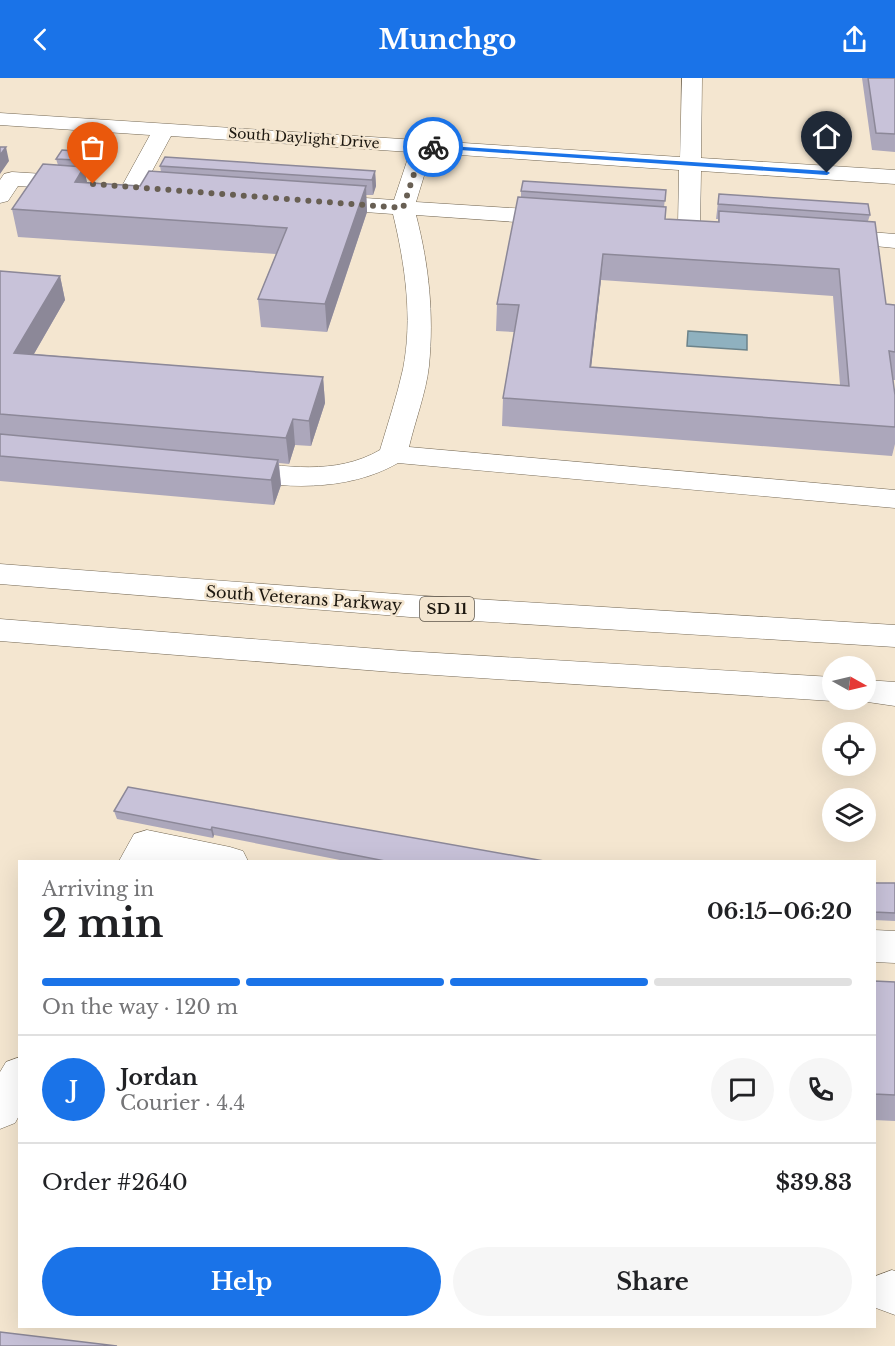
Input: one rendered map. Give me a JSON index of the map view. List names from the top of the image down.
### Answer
{
  "streets": {
    "main road": ["South Daylight Drive", "South Veterans Parkway", "SD 11"]
  },
  "north": "right",
  "page": {
    "header": "Munchgo",
    "heading": ["2 min", "Arriving in", "06:15–06:20"],
    "panel": [
      "Jordan",
      "Courier · 4.4",
      "Order #2640",
      "$39.83"
    ],
    "bar": "On the way · 120 m",
    "round": "J",
    "buttons": ["Help", "Share"]
  }
}
